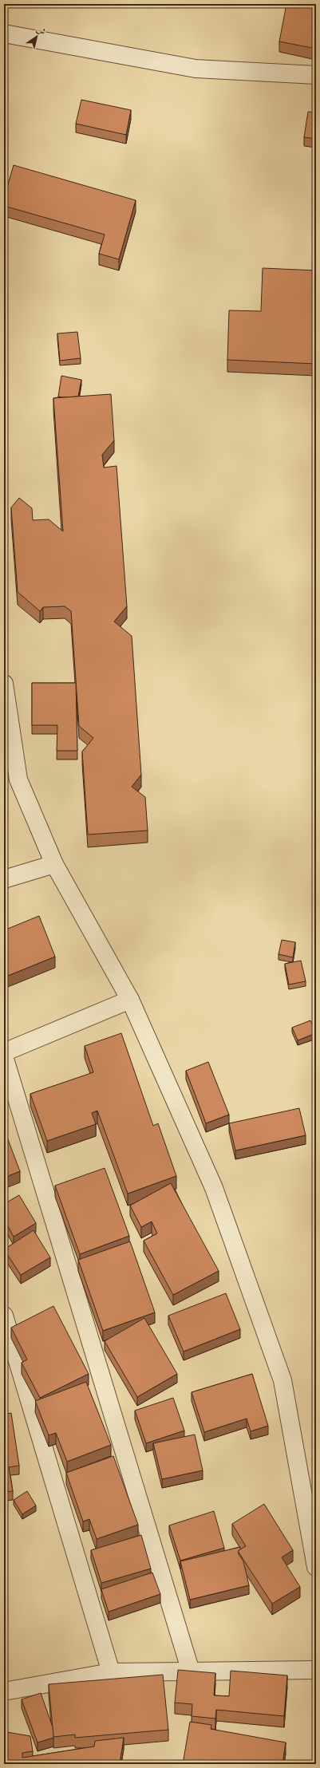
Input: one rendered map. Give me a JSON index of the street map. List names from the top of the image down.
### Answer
{
  "north": "top right"
}
